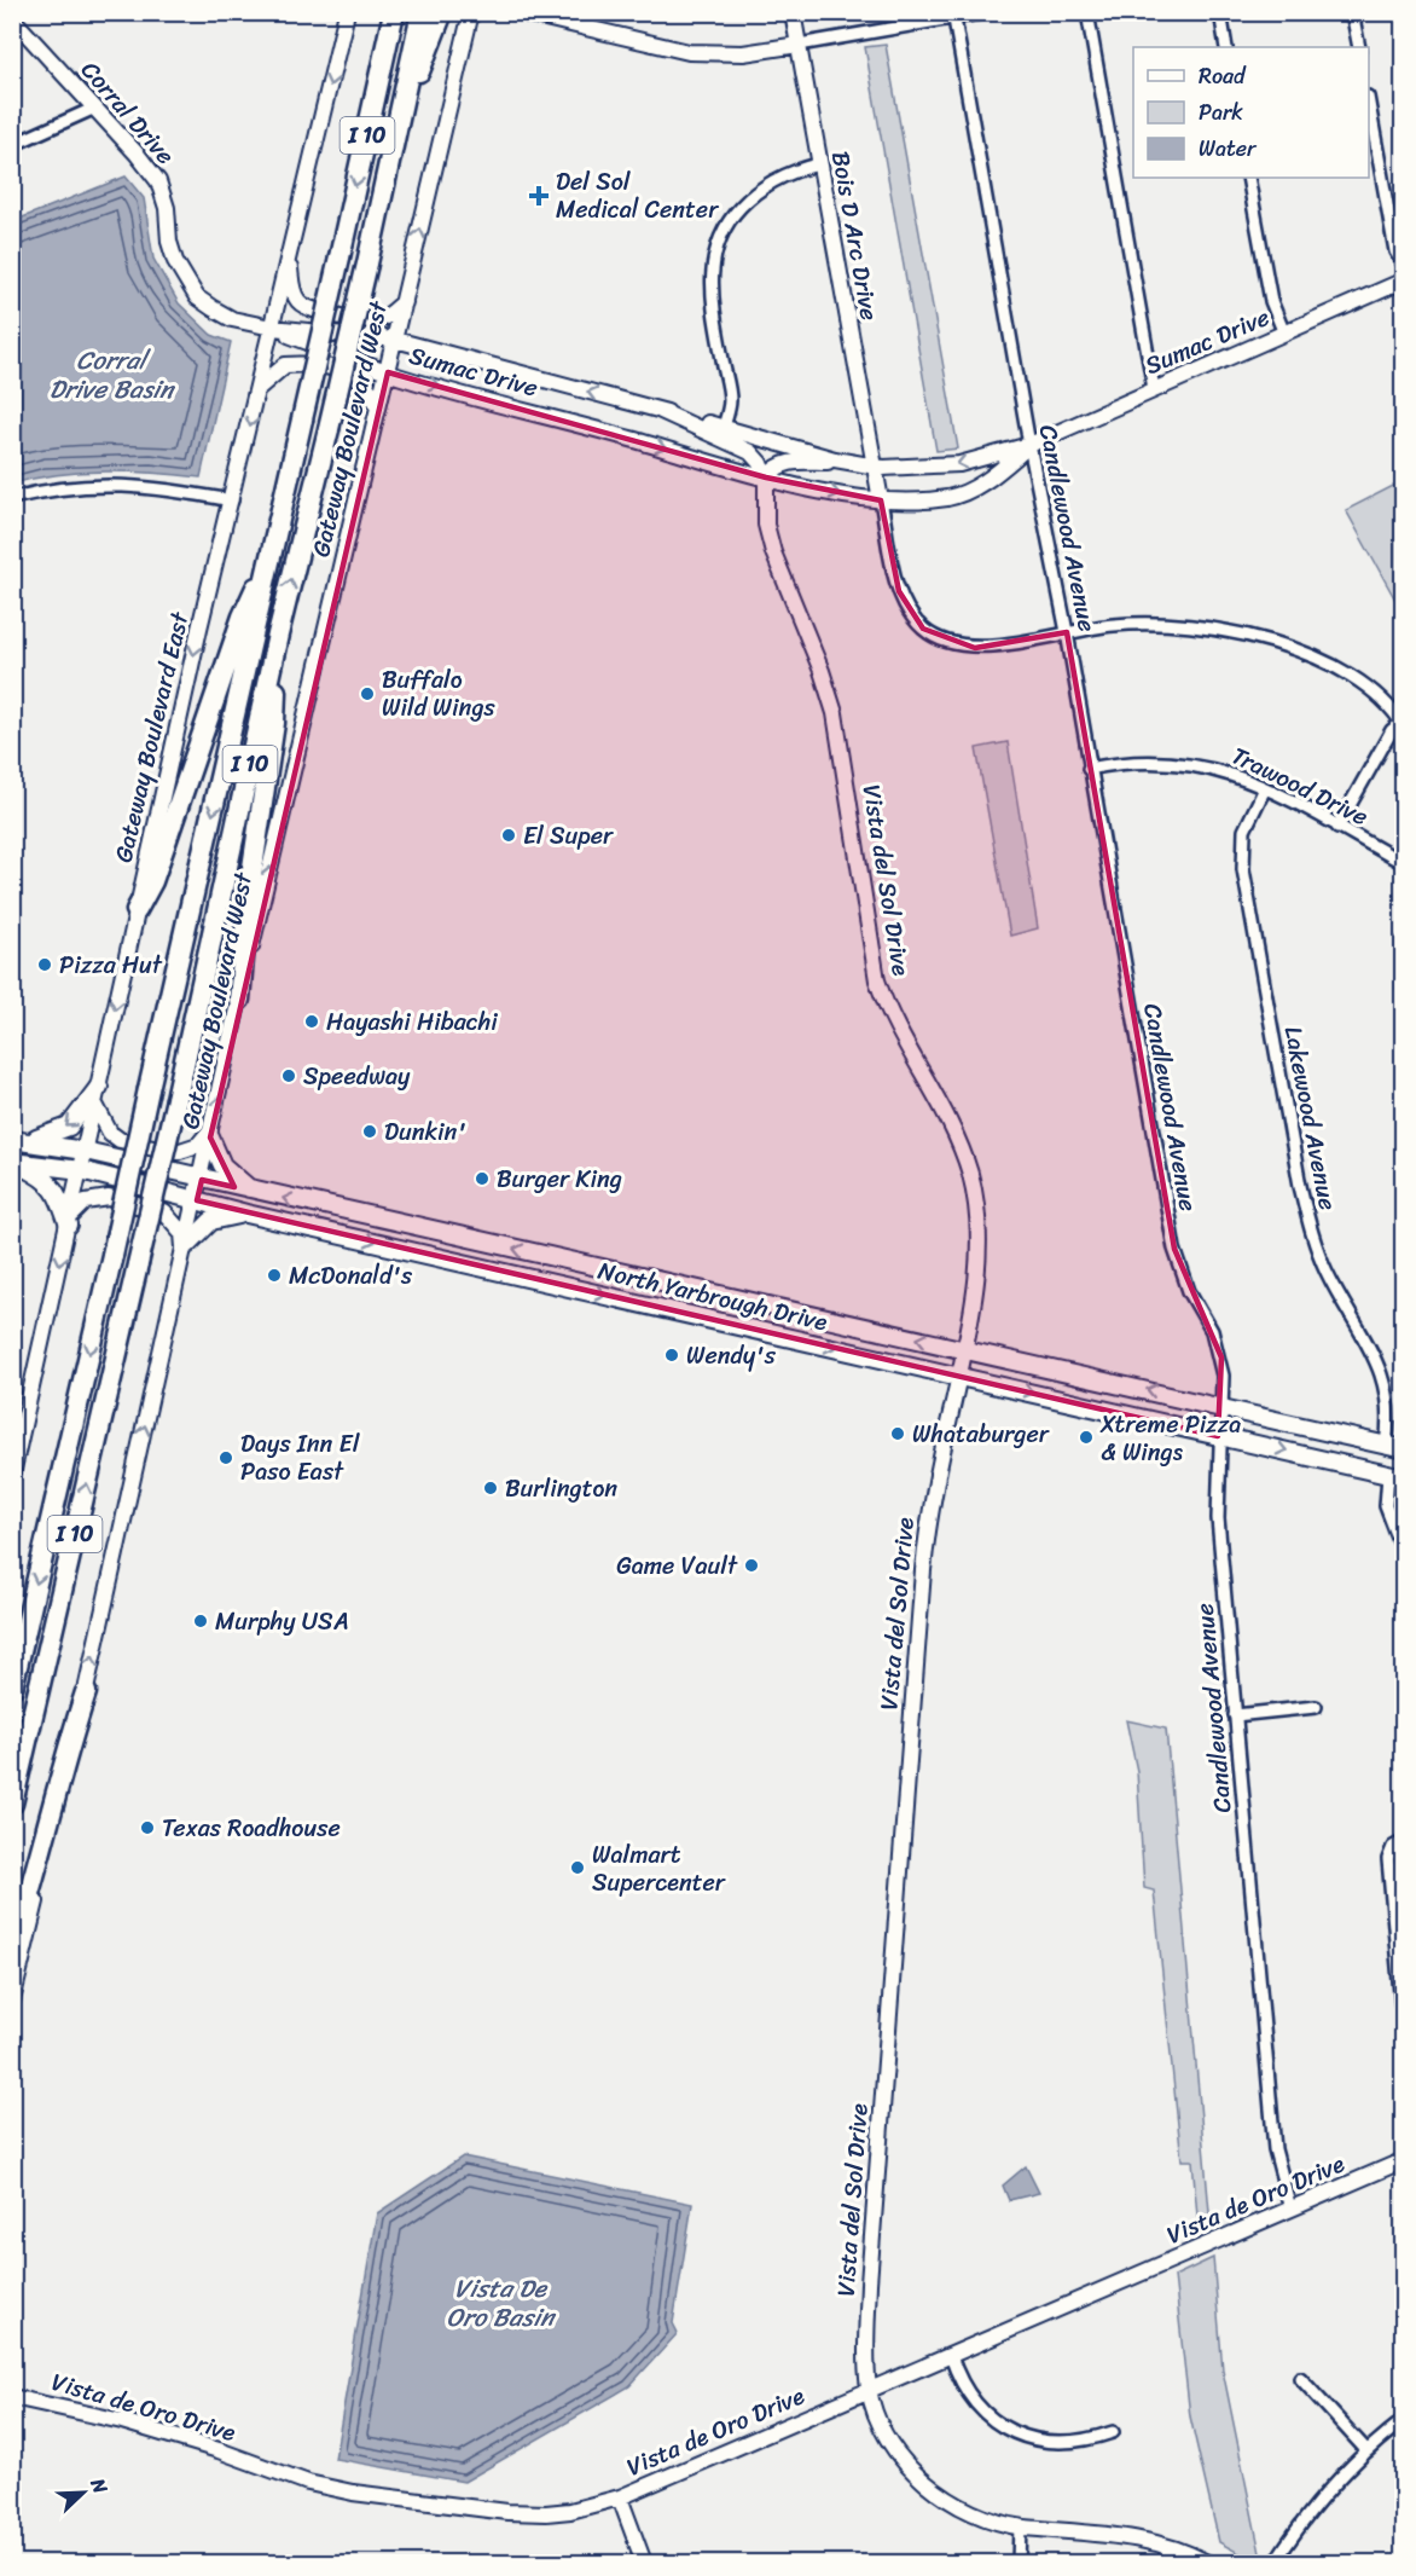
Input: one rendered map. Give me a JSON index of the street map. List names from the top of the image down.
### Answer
{
  "streets": {
    "highway": ["I 10"],
    "main road": [
      "Corral Drive",
      "Bois D Arc Drive",
      "Sumac Drive",
      "Gateway Boulevard West",
      "Gateway Boulevard East",
      "Vista del Sol Drive",
      "North Yarbrough Drive",
      "Vista de Oro Drive"
    ],
    "street": ["Candlewood Avenue", "Trawood Drive", "Lakewood Avenue"]
  },
  "crossings": [
    ["Corral Drive", "Sumac Drive"],
    ["Corral Drive", "Gateway Boulevard East"],
    ["Bois D Arc Drive", "Sumac Drive"],
    ["Sumac Drive", "Gateway Boulevard West"],
    ["Sumac Drive", "Candlewood Avenue"],
    ["Sumac Drive", "Gateway Boulevard East"],
    ["Sumac Drive", "Vista del Sol Drive"],
    ["Gateway Boulevard West", "North Yarbrough Drive"],
    ["Candlewood Avenue", "Trawood Drive"],
    ["Candlewood Avenue", "North Yarbrough Drive"],
    ["Candlewood Avenue", "Vista de Oro Drive"],
    ["Gateway Boulevard East", "North Yarbrough Drive"],
    ["Trawood Drive", "Lakewood Avenue"],
    ["Vista del Sol Drive", "North Yarbrough Drive"],
    ["Vista del Sol Drive", "Vista de Oro Drive"],
    ["Lakewood Avenue", "North Yarbrough Drive"]
  ],
  "one_way": ["Gateway Boulevard West", "Gateway Boulevard East"],
  "water": ["Corral Drive Basin", "Vista De Oro Basin"],
  "places": {
    "health": ["Del Sol Medical Center"],
    "other": [
      "Buffalo Wild Wings",
      "El Super",
      "Pizza Hut",
      "Hayashi Hibachi",
      "Speedway",
      "Dunkin'",
      "Burger King",
      "McDonald's",
      "Wendy's",
      "Whataburger",
      "Xtreme Pizza & Wings",
      "Days Inn El Paso East",
      "Burlington",
      "Game Vault",
      "Murphy USA",
      "Texas Roadhouse",
      "Walmart Supercenter"
    ]
  },
  "legend": ["Road", "Park", "Water"],
  "north": "top right"
}
